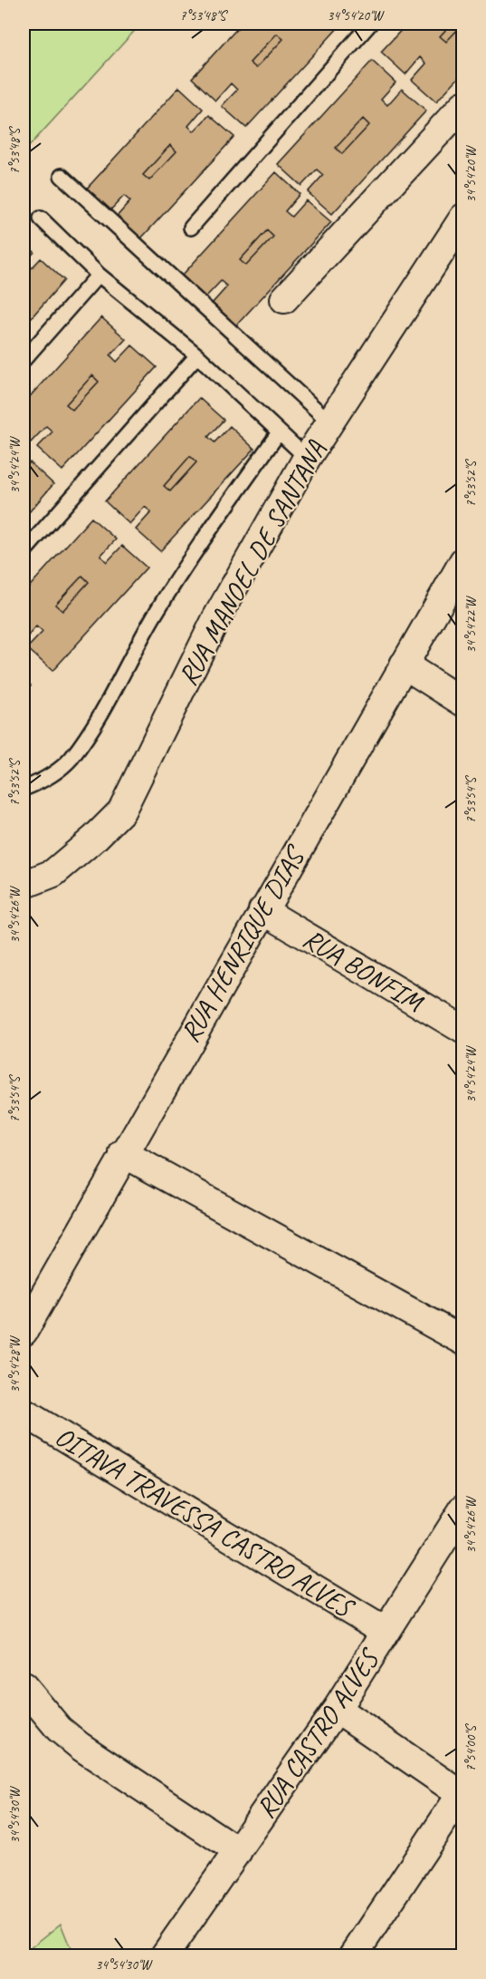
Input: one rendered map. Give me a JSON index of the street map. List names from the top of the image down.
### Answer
{
  "streets": {
    "street": [
      "RUA MANOEL DE SANTANA",
      "RUA HENRIQUE DIAS",
      "RUA BONFIM",
      "OITAVA TRAVESSA CASTRO ALVES",
      "RUA CASTRO ALVES"
    ]
  },
  "crossings": [
    ["RUA HENRIQUE DIAS", "RUA BONFIM"],
    ["OITAVA TRAVESSA CASTRO ALVES", "RUA CASTRO ALVES"]
  ],
  "coordinates": [
    "7°53'48\"S",
    "34°54'20\"W",
    "34°54'24\"W",
    "7°53'52\"S",
    "34°54'22\"W",
    "7°53'54\"S",
    "34°54'26\"W",
    "34°54'28\"W",
    "7°54'00\"S",
    "34°54'30\"W"
  ]
}
